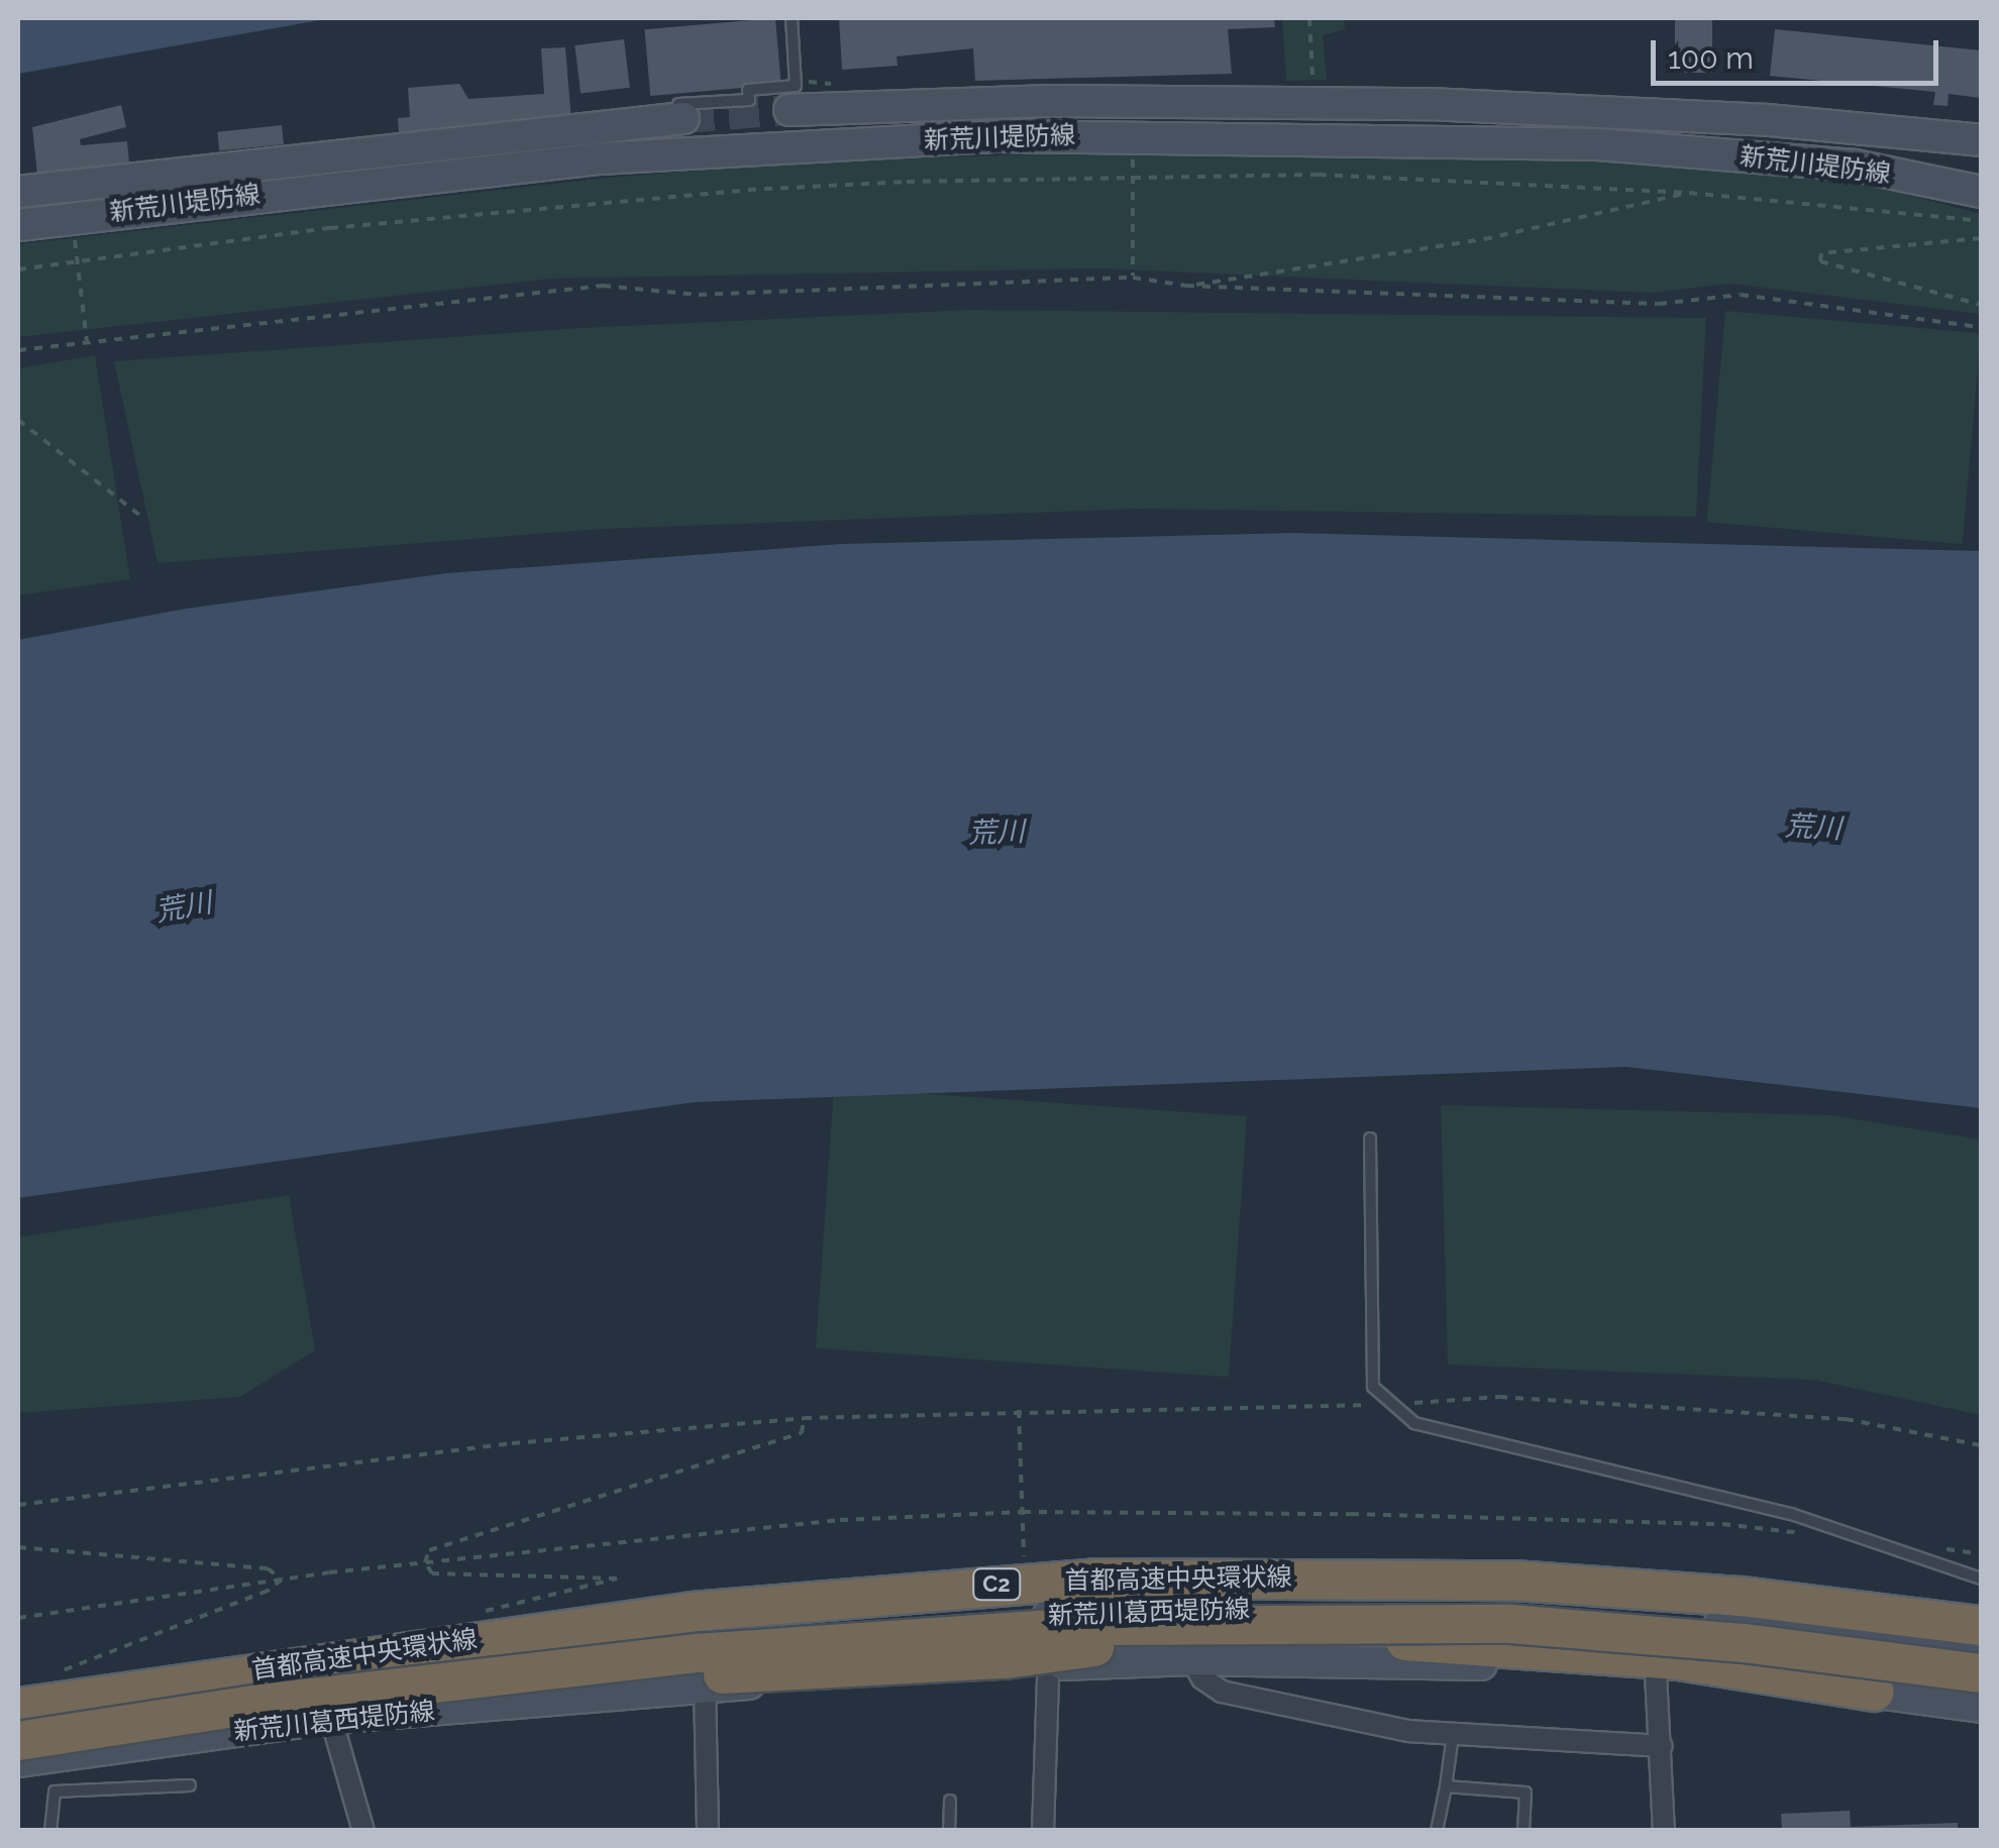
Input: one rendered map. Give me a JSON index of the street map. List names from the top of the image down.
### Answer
{
  "streets": {
    "highway": ["首都高速中央環状線", "C2"],
    "main road": ["新荒川堤防線", "新荒川葛西堤防線"]
  },
  "crossings": [
    ["首都高速中央環状線", "新荒川葛西堤防線"]
  ],
  "water": ["荒川"],
  "scale_bar": "100 m"
}
